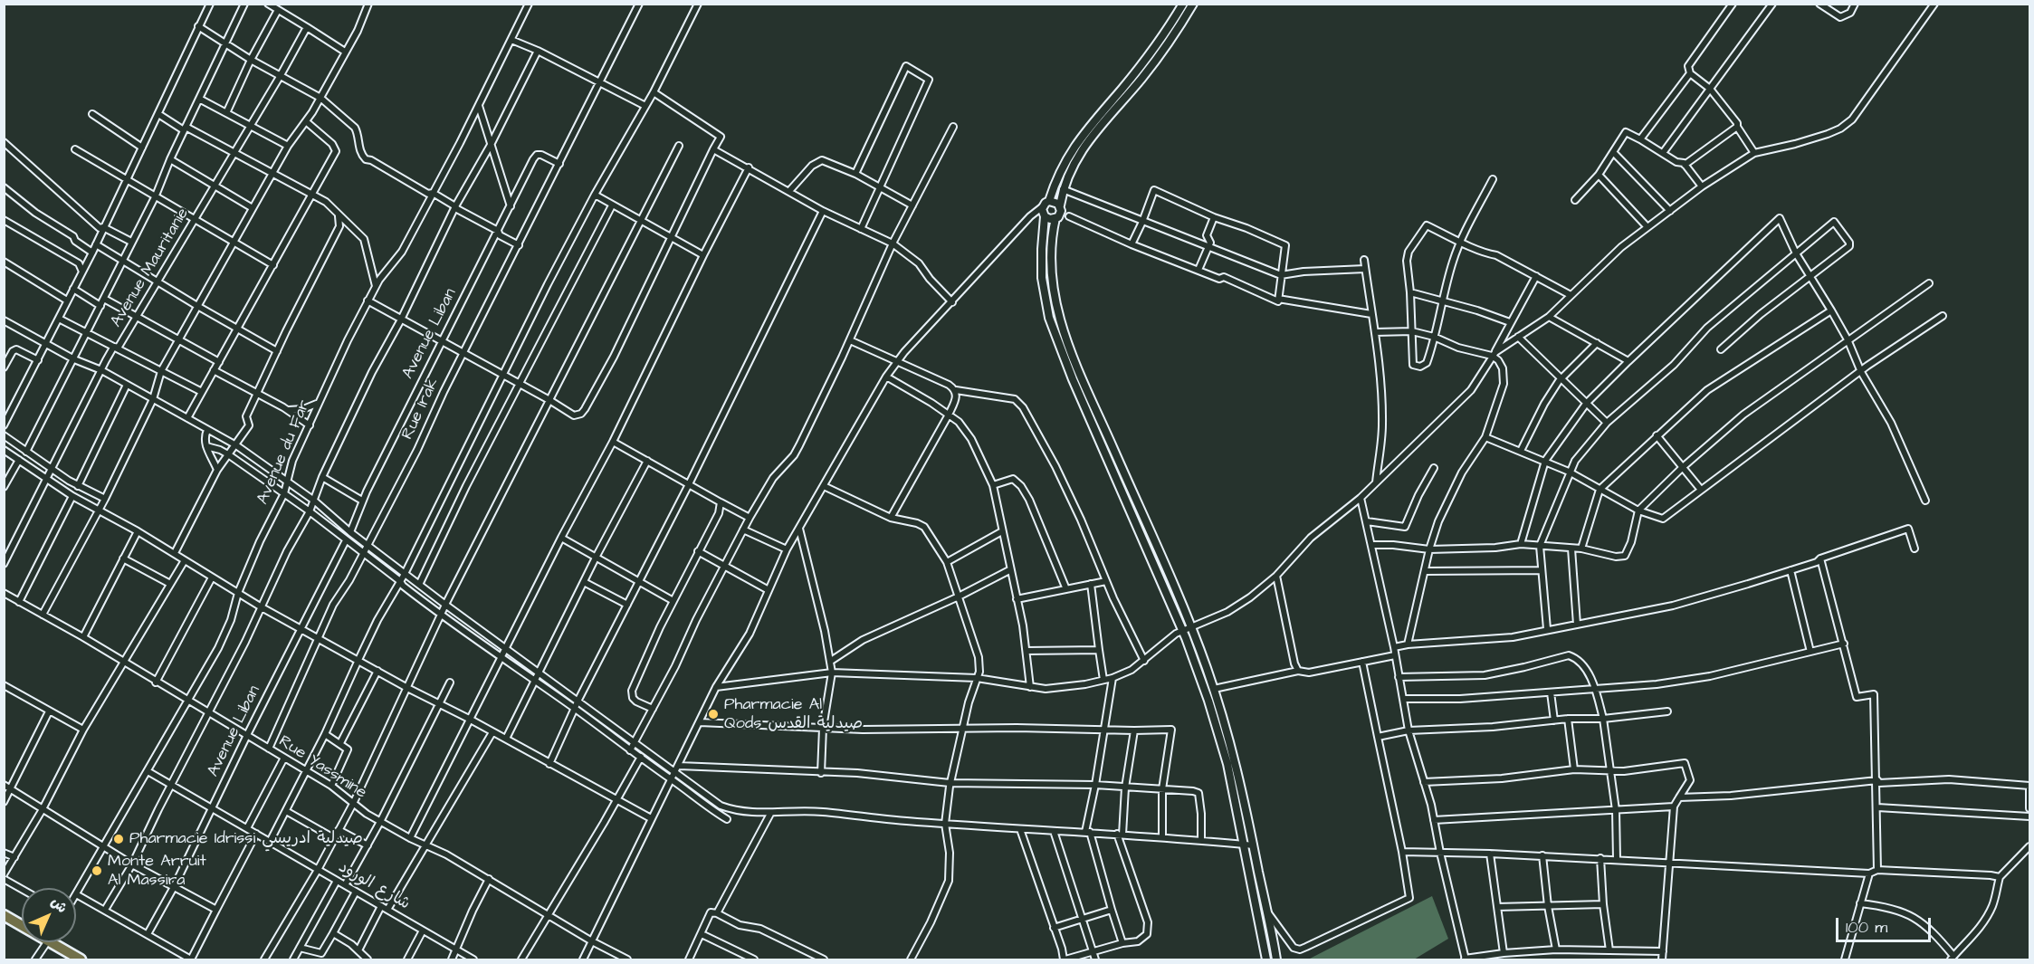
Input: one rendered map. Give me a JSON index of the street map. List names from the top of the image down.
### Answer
{
  "streets": {
    "street": [
      "Avenue Mauritanie",
      "Avenue Liban",
      "Rue Irak",
      "Avenue du Far",
      "Rue Yassmine",
      "شارع الورود"
    ]
  },
  "crossings": [
    ["Avenue Liban", "Rue Irak"],
    ["Avenue Liban", "Rue Yassmine"],
    ["Avenue Liban", "شارع الورود"],
    ["Rue Irak", "Rue Yassmine"],
    ["Avenue du Far", "Rue Yassmine"],
    ["Avenue du Far", "شارع الورود"]
  ],
  "places": ["Pharmacie Al Qods صيدلية القدس", "Pharmacie Idrissi صيدلية ادريسي", "Monte Arruit Al Massira"],
  "scale_bar": "100 m",
  "north": "top right"
}
